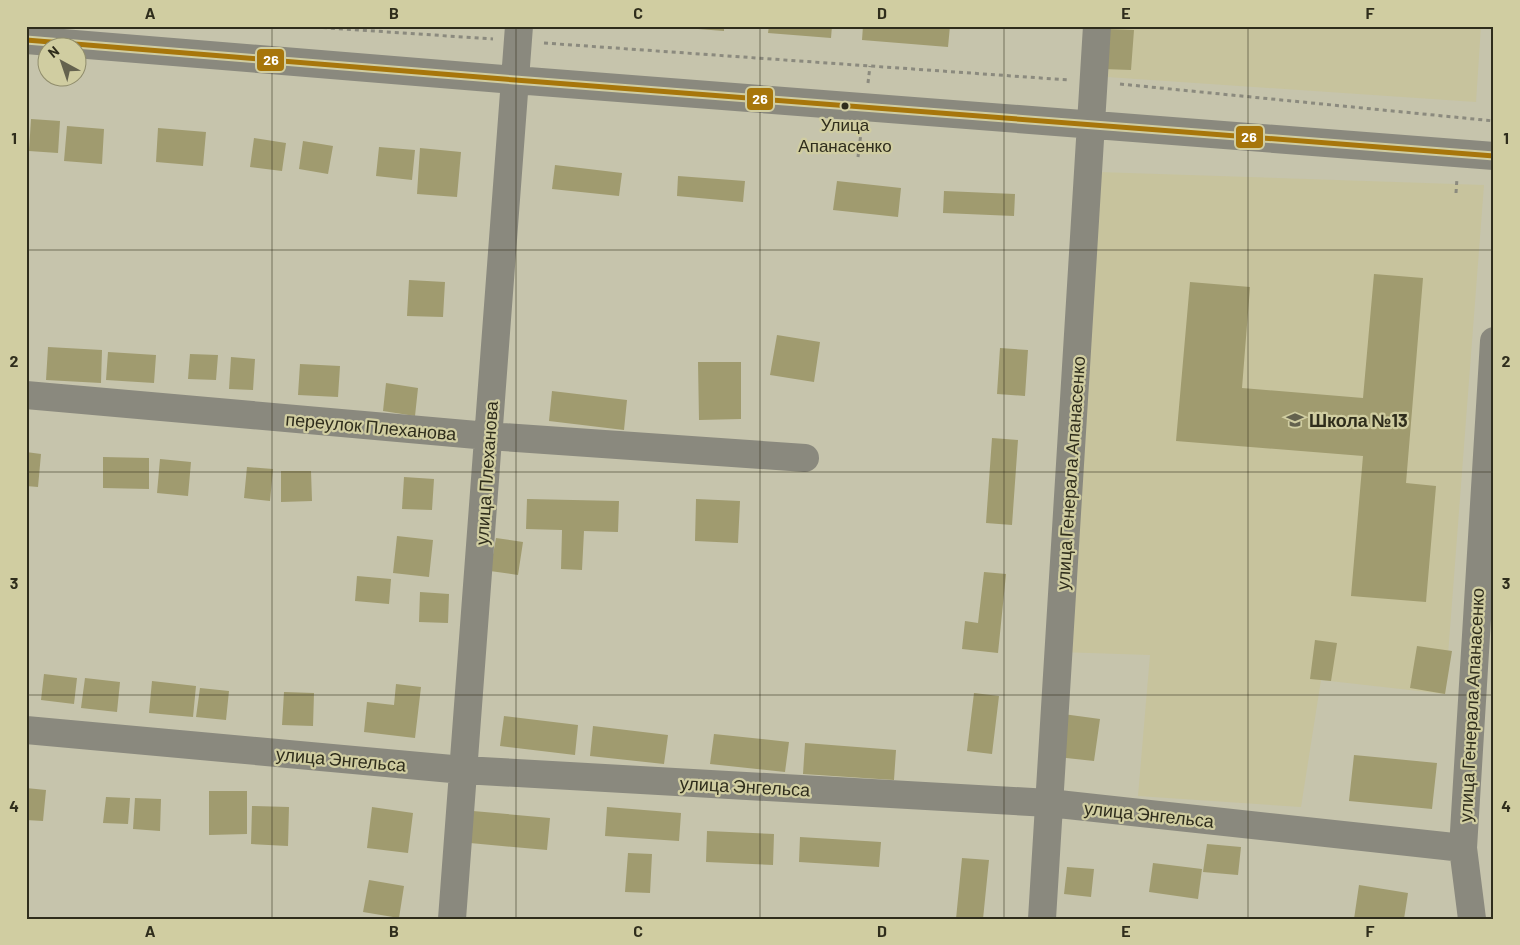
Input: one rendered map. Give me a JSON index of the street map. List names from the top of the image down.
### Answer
{
  "streets": {
    "street": [
      "переулок Плеханова",
      "улица Плеханова",
      "улица Генерала Апанасенко",
      "улица Энгельса"
    ]
  },
  "crossings": [
    ["переулок Плеханова", "улица Плеханова"],
    ["улица Плеханова", "улица Энгельса"],
    ["улица Генерала Апанасенко", "улица Энгельса"]
  ],
  "places": {
    "other": ["Улица Апанасенко"],
    "school or university": ["Школа №13"]
  },
  "lines": ["transit line 26"],
  "north": "top left",
  "grid": {
    "columns": [
      "A",
      "B",
      "C",
      "D",
      "E",
      "F"
    ],
    "rows": [
      "1",
      "2",
      "3",
      "4"
    ]
  }
}
